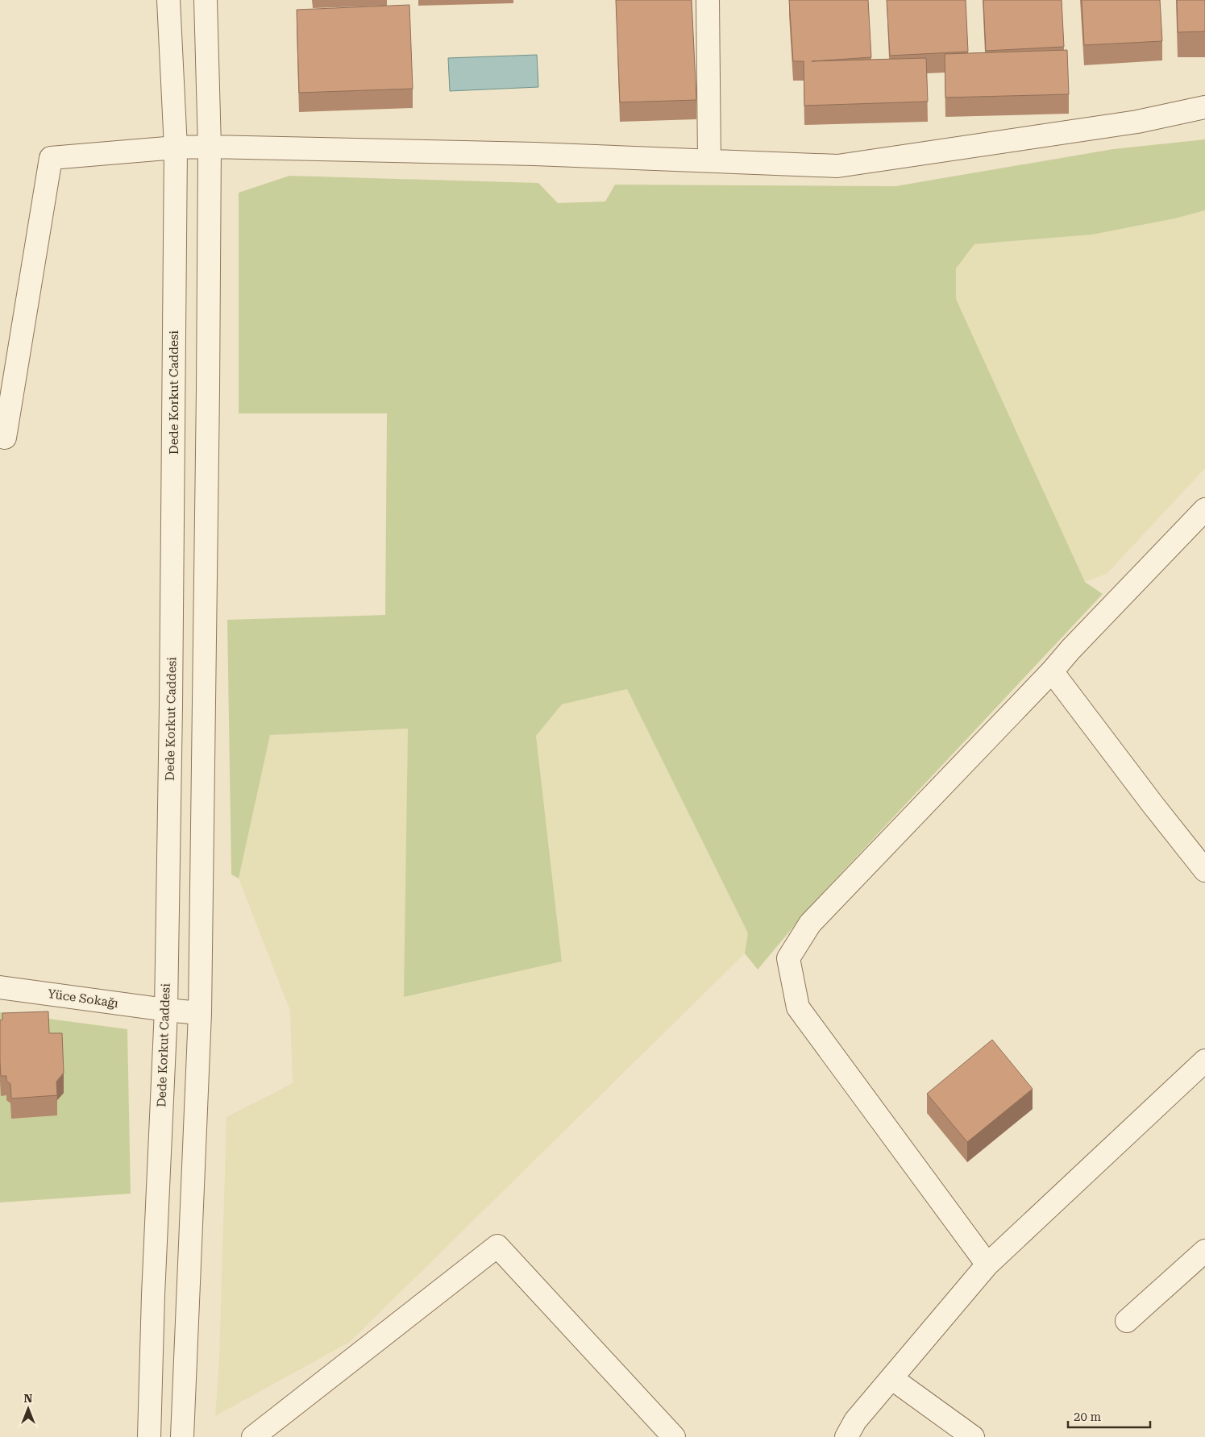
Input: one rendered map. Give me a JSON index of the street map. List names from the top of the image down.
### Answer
{
  "streets": {
    "street": ["Dede Korkut Caddesi", "Yüce Sokağı"]
  },
  "crossings": [
    ["Dede Korkut Caddesi", "Yüce Sokağı"]
  ],
  "scale_bar": "20 m",
  "north": "top"
}
